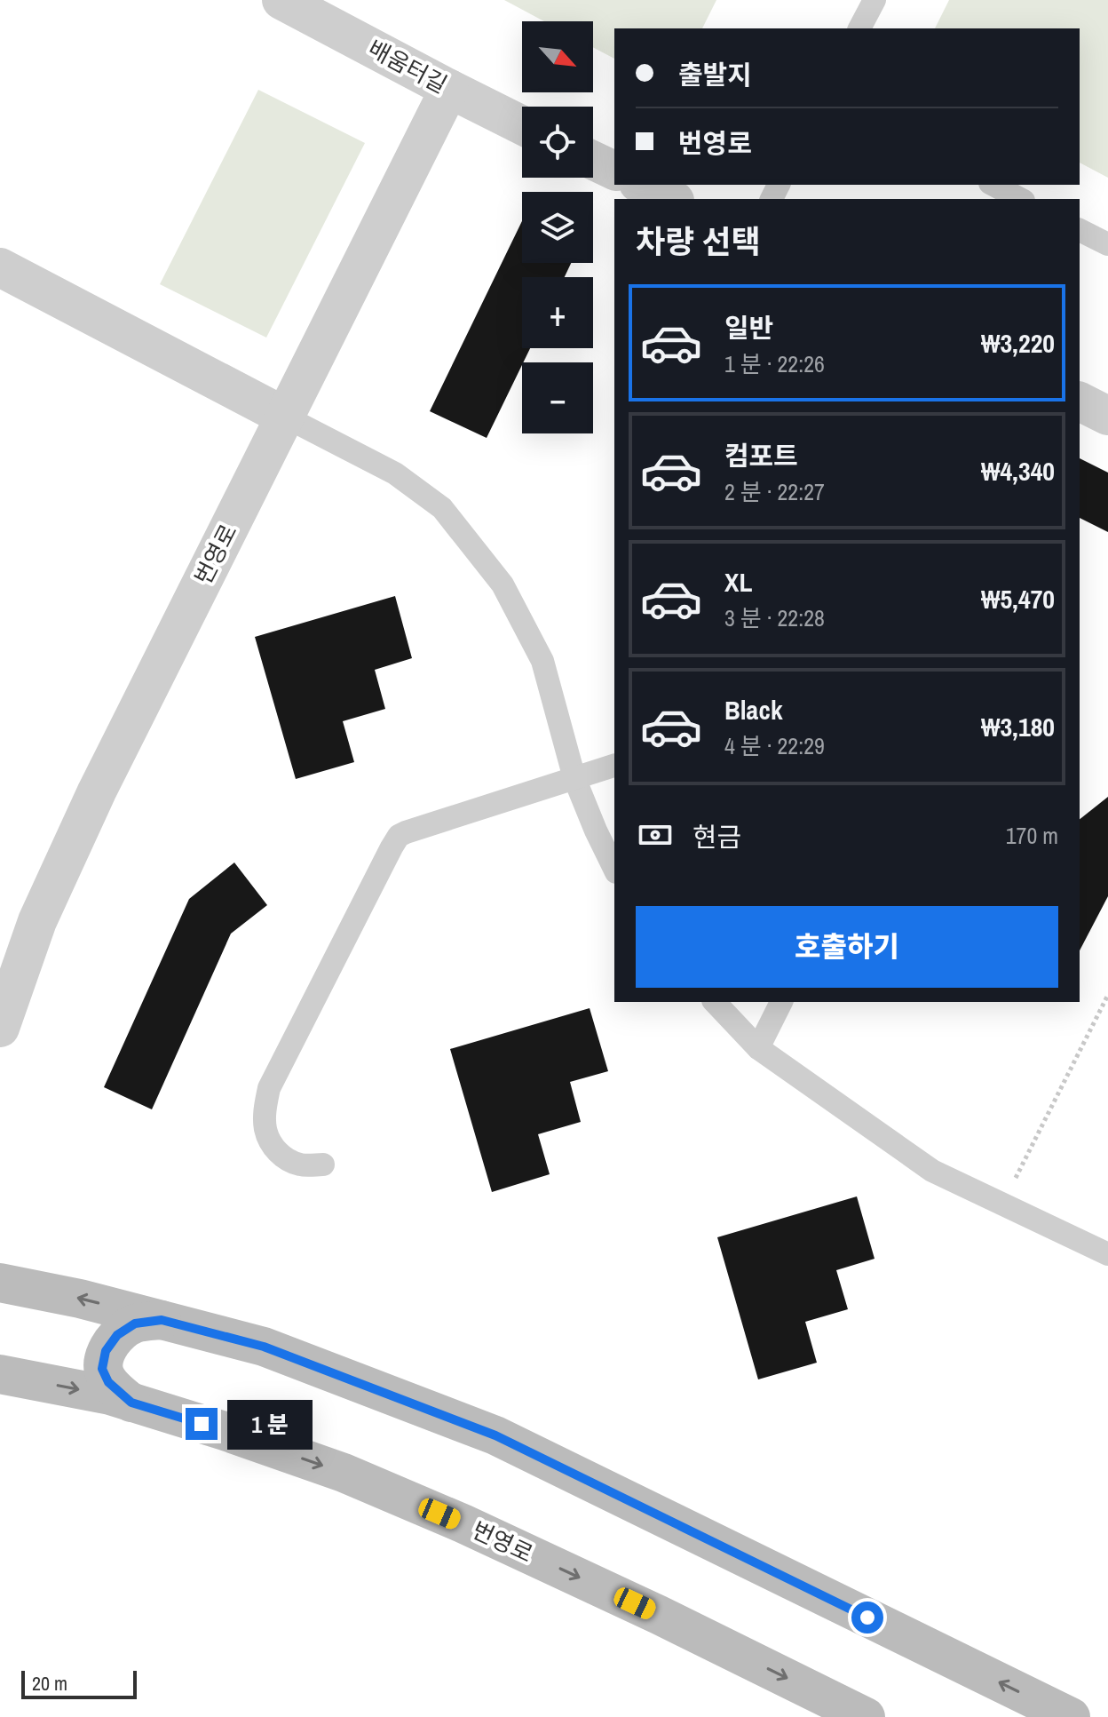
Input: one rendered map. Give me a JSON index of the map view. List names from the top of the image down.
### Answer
{
  "streets": {
    "main road": ["번영로"],
    "street": ["배움터길"]
  },
  "crossings": [
    ["배움터길", "번영로"]
  ],
  "one_way": ["번영로"],
  "scale_bar": "20 m",
  "north": "bottom right",
  "page": {
    "map_buttons": ["+", "−"],
    "banner": ["출발지", "번영로"],
    "heading": "차량 선택",
    "list": [
      {
        "name": "일반",
        "note": "1 분 · 22:26",
        "value": "₩3,220"
      },
      {
        "name": "컴포트",
        "note": "2 분 · 22:27",
        "value": "₩4,340"
      },
      {
        "name": "XL",
        "note": "3 분 · 22:28",
        "value": "₩5,470"
      },
      {
        "name": "Black",
        "note": "4 분 · 22:29",
        "value": "₩3,180"
      }
    ],
    "pay": ["현금", "170 m"],
    "buttons": "호출하기",
    "bubble": "1 분",
    "scale": "20 m"
  }
}
